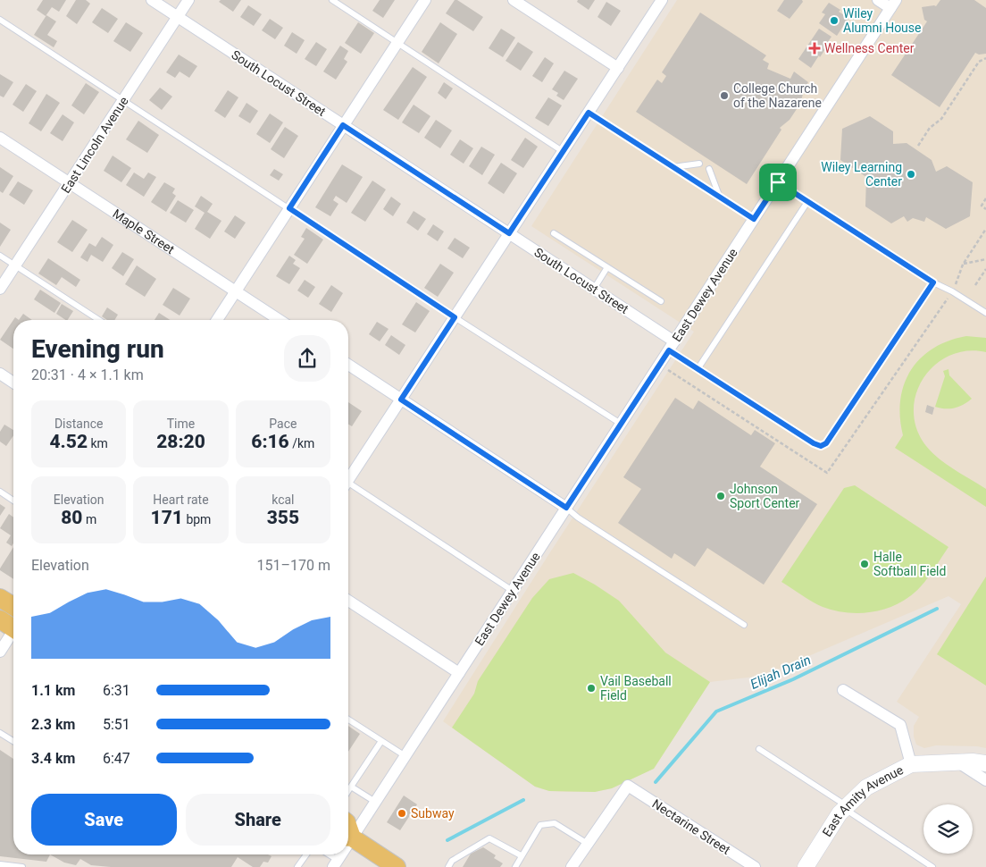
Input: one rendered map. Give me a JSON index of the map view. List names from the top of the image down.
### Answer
{
  "streets": {
    "main road": ["East Amity Avenue"],
    "street": [
      "South Locust Street",
      "East Lincoln Avenue",
      "Maple Street",
      "East Dewey Avenue",
      "Nectarine Street"
    ]
  },
  "crossings": [
    ["South Locust Street", "East Lincoln Avenue"],
    ["South Locust Street", "East Dewey Avenue"],
    ["East Lincoln Avenue", "Maple Street"]
  ],
  "water": ["Elijah Drain"],
  "places": {
    "other": [
      "Wiley Alumni House",
      "College Church of the Nazarene",
      "Wiley Learning Center",
      "Johnson Sport Center",
      "Halle Softball Field",
      "Vail Baseball Field",
      "Subway"
    ],
    "health": ["Wellness Center"]
  },
  "page": {
    "heading": ["Evening run", "20:31 · 4 × 1.1 km"],
    "stats": [
      ["Distance", "4.52 km"],
      ["Time", "28:20"],
      ["Pace", "6:16 /km"],
      ["Elevation", "80 m"],
      ["Heart rate", "171 bpm"],
      ["kcal", "355"]
    ],
    "chart": ["Elevation", "151–170 m"],
    "list": [
      {
        "name": "1.1 km",
        "note": "6:31"
      },
      {
        "name": "2.3 km",
        "note": "5:51"
      },
      {
        "name": "3.4 km",
        "note": "6:47"
      }
    ],
    "buttons": ["Save", "Share"]
  }
}
